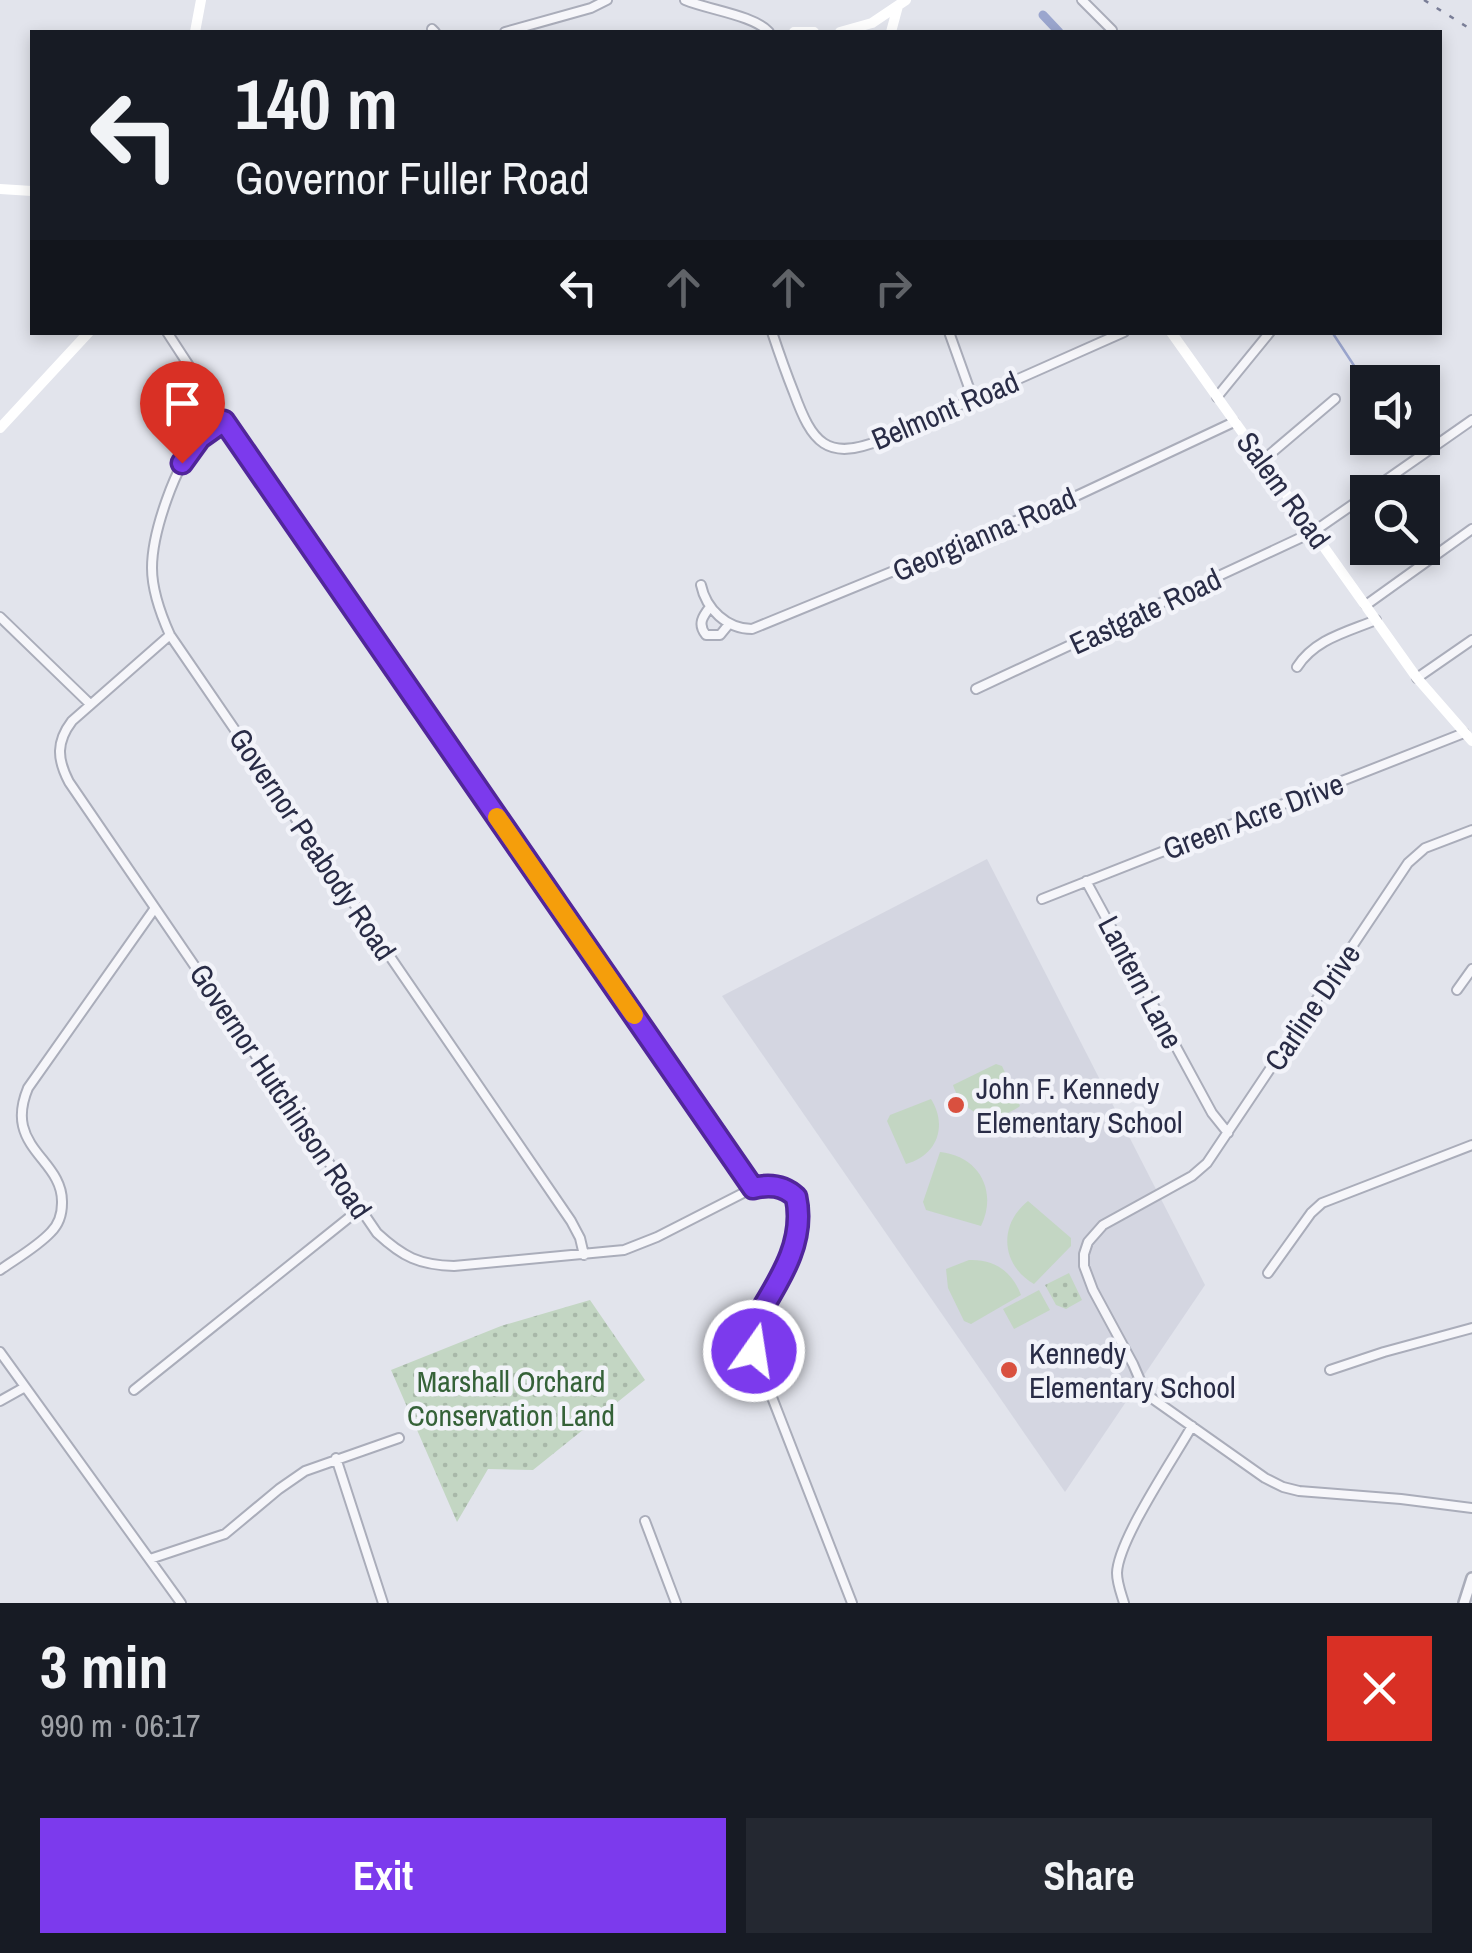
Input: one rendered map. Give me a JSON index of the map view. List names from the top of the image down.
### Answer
{
  "streets": {
    "main road": ["Salem Road"],
    "street": [
      "Belmont Road",
      "Georgianna Road",
      "Eastgate Road",
      "Green Acre Drive",
      "Governor Peabody Road",
      "Lantern Lane",
      "Carline Drive",
      "Governor Hutchinson Road"
    ]
  },
  "crossings": [
    ["Salem Road", "Georgianna Road"],
    ["Salem Road", "Eastgate Road"],
    ["Salem Road", "Green Acre Drive"],
    ["Green Acre Drive", "Lantern Lane"],
    ["Governor Peabody Road", "Governor Hutchinson Road"],
    ["Lantern Lane", "Carline Drive"]
  ],
  "parks": ["Marshall Orchard Conservation Land"],
  "places": ["John F. Kennedy Elementary School", "Kennedy Elementary School"],
  "page": {
    "turn": ["140 m", "Governor Fuller Road"],
    "heading": ["3 min", "990 m · 06:17"],
    "buttons": ["Exit", "Share"]
  }
}
